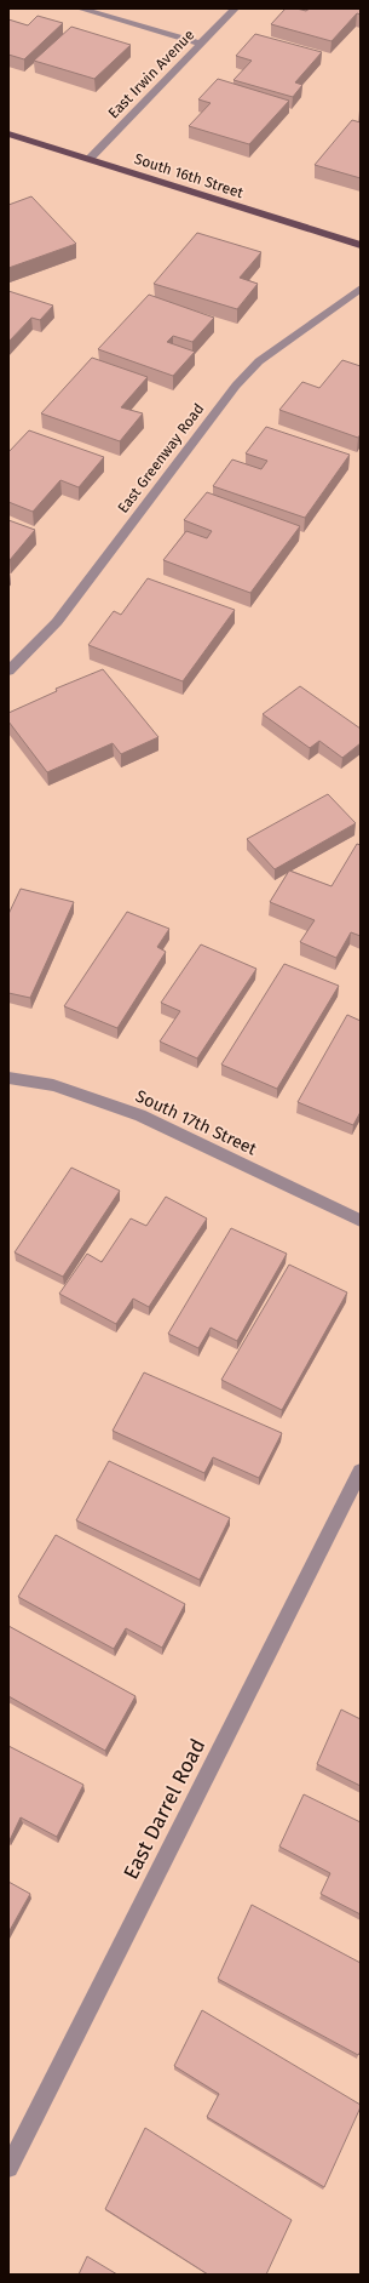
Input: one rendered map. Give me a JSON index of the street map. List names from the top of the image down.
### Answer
{
  "streets": {
    "main road": ["South 16th Street"],
    "street": [
      "East Irwin Avenue",
      "East Greenway Road",
      "South 17th Street",
      "East Darrel Road"
    ]
  },
  "crossings": [
    ["East Irwin Avenue", "South 16th Street"]
  ]
}
